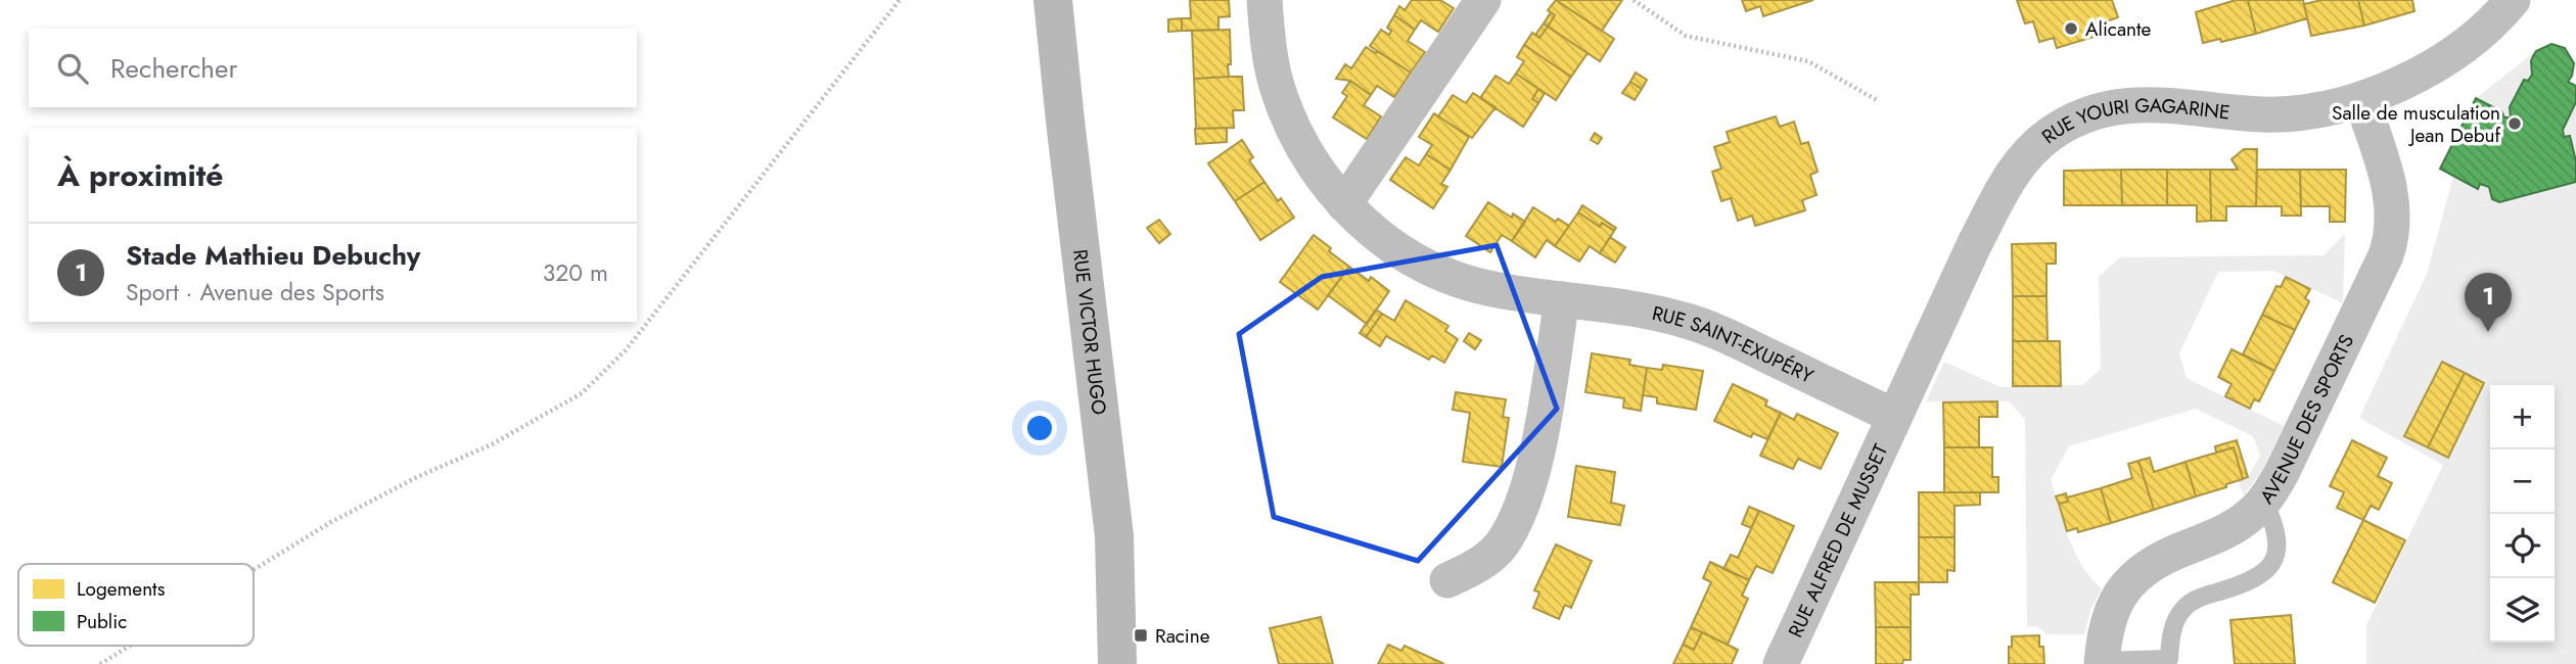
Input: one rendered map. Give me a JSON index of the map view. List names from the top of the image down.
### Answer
{
  "streets": {
    "main road": ["RUE VICTOR HUGO"],
    "street": [
      "RUE YOURI GAGARINE",
      "RUE SAINT-EXUPÉRY",
      "AVENUE DES SPORTS",
      "RUE ALFRED DE MUSSET"
    ]
  },
  "crossings": [
    ["RUE YOURI GAGARINE", "RUE SAINT-EXUPÉRY"],
    ["RUE YOURI GAGARINE", "AVENUE DES SPORTS"],
    ["RUE YOURI GAGARINE", "RUE ALFRED DE MUSSET"],
    ["RUE SAINT-EXUPÉRY", "RUE ALFRED DE MUSSET"]
  ],
  "places": {
    "other": ["Alicante", "Salle de musculation Jean Debuf"],
    "transit": ["Racine"]
  },
  "legend": ["Logements", "Public"],
  "page": {
    "search": "Rechercher",
    "heading": "À proximité",
    "list": [
      {
        "mark": "1",
        "name": "Stade Mathieu Debuchy",
        "note": "Sport · Avenue des Sports",
        "value": "320 m"
      }
    ],
    "pins": "1",
    "map_buttons": ["+", "−"]
  }
}
